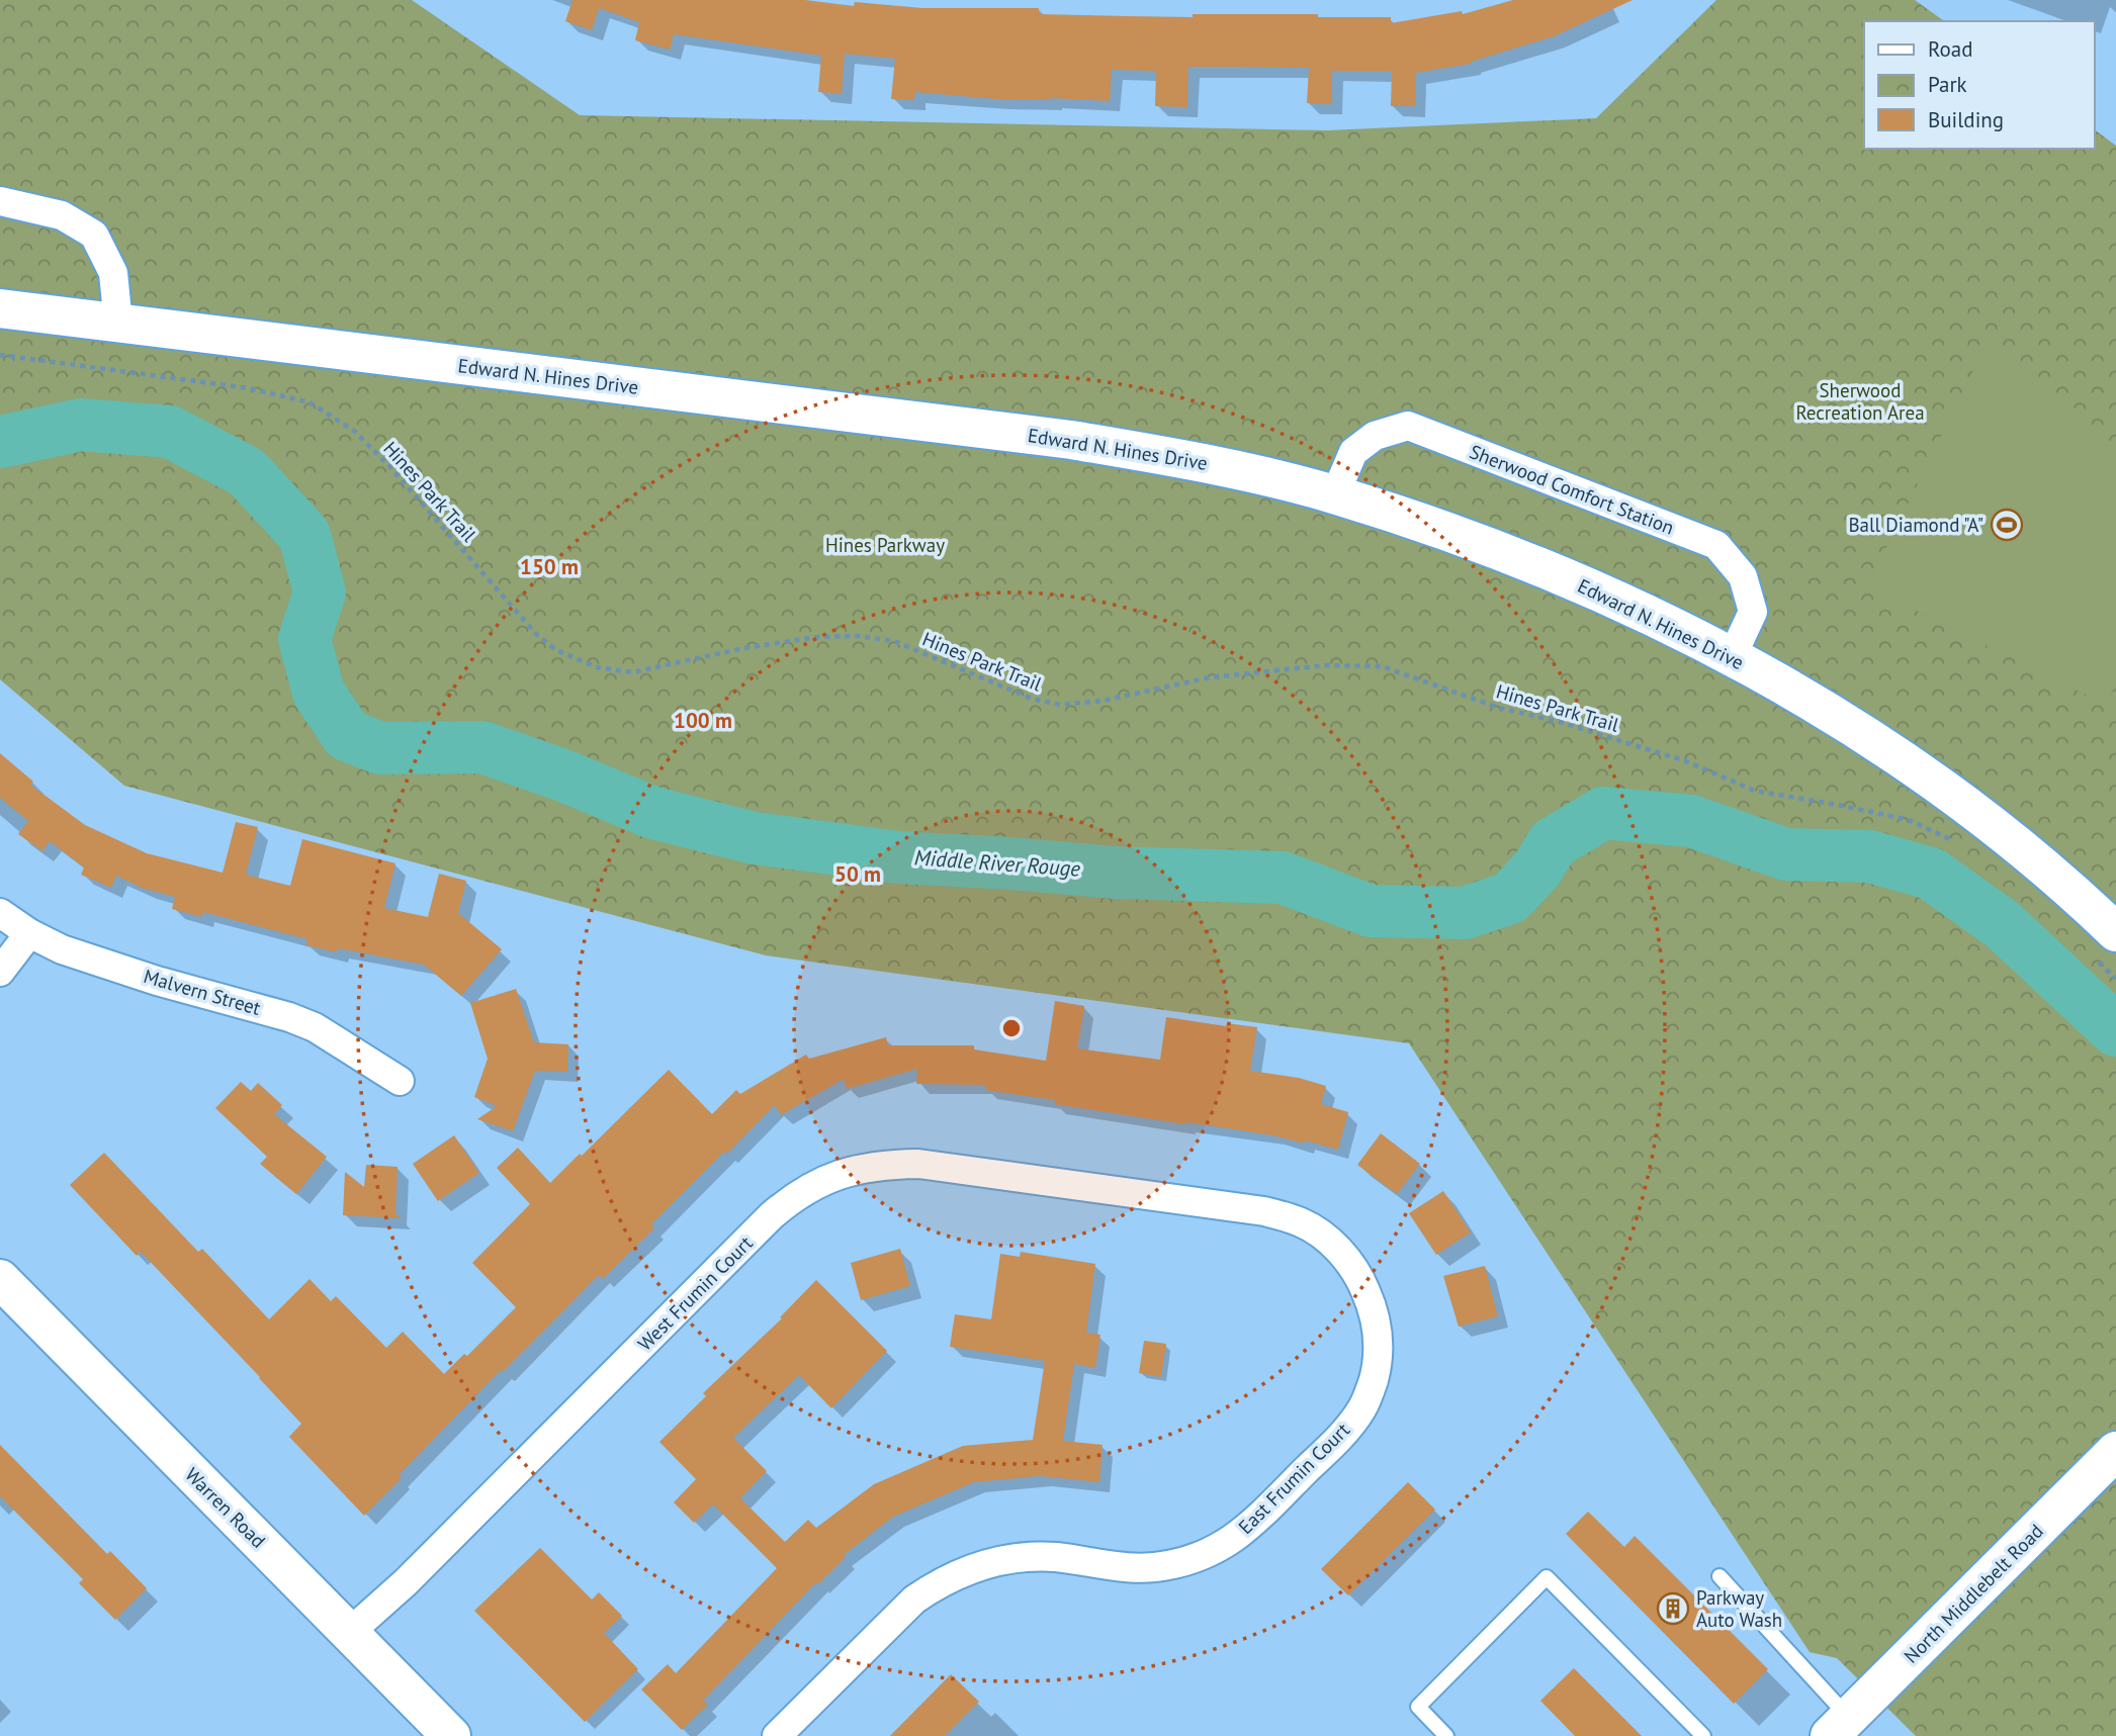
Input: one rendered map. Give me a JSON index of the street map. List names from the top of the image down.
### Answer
{
  "streets": {
    "street": [
      "Edward N. Hines Drive",
      "Sherwood Comfort Station",
      "Malvern Street",
      "West Frumin Court",
      "East Frumin Court",
      "Warren Road",
      "North Middlebelt Road"
    ],
    "path": ["Hines Park Trail"]
  },
  "crossings": [
    ["Edward N. Hines Drive", "Sherwood Comfort Station"],
    ["West Frumin Court", "East Frumin Court"],
    ["West Frumin Court", "Warren Road"]
  ],
  "water": ["Middle River Rouge"],
  "parks": ["Sherwood Recreation Area", "Hines Parkway"],
  "places": {
    "sports": ["Ball Diamond \"A\""],
    "building": ["Parkway Auto Wash"]
  },
  "legend": ["Road", "Park", "Building"],
  "rings": ["150 m", "100 m", "50 m"]
}
